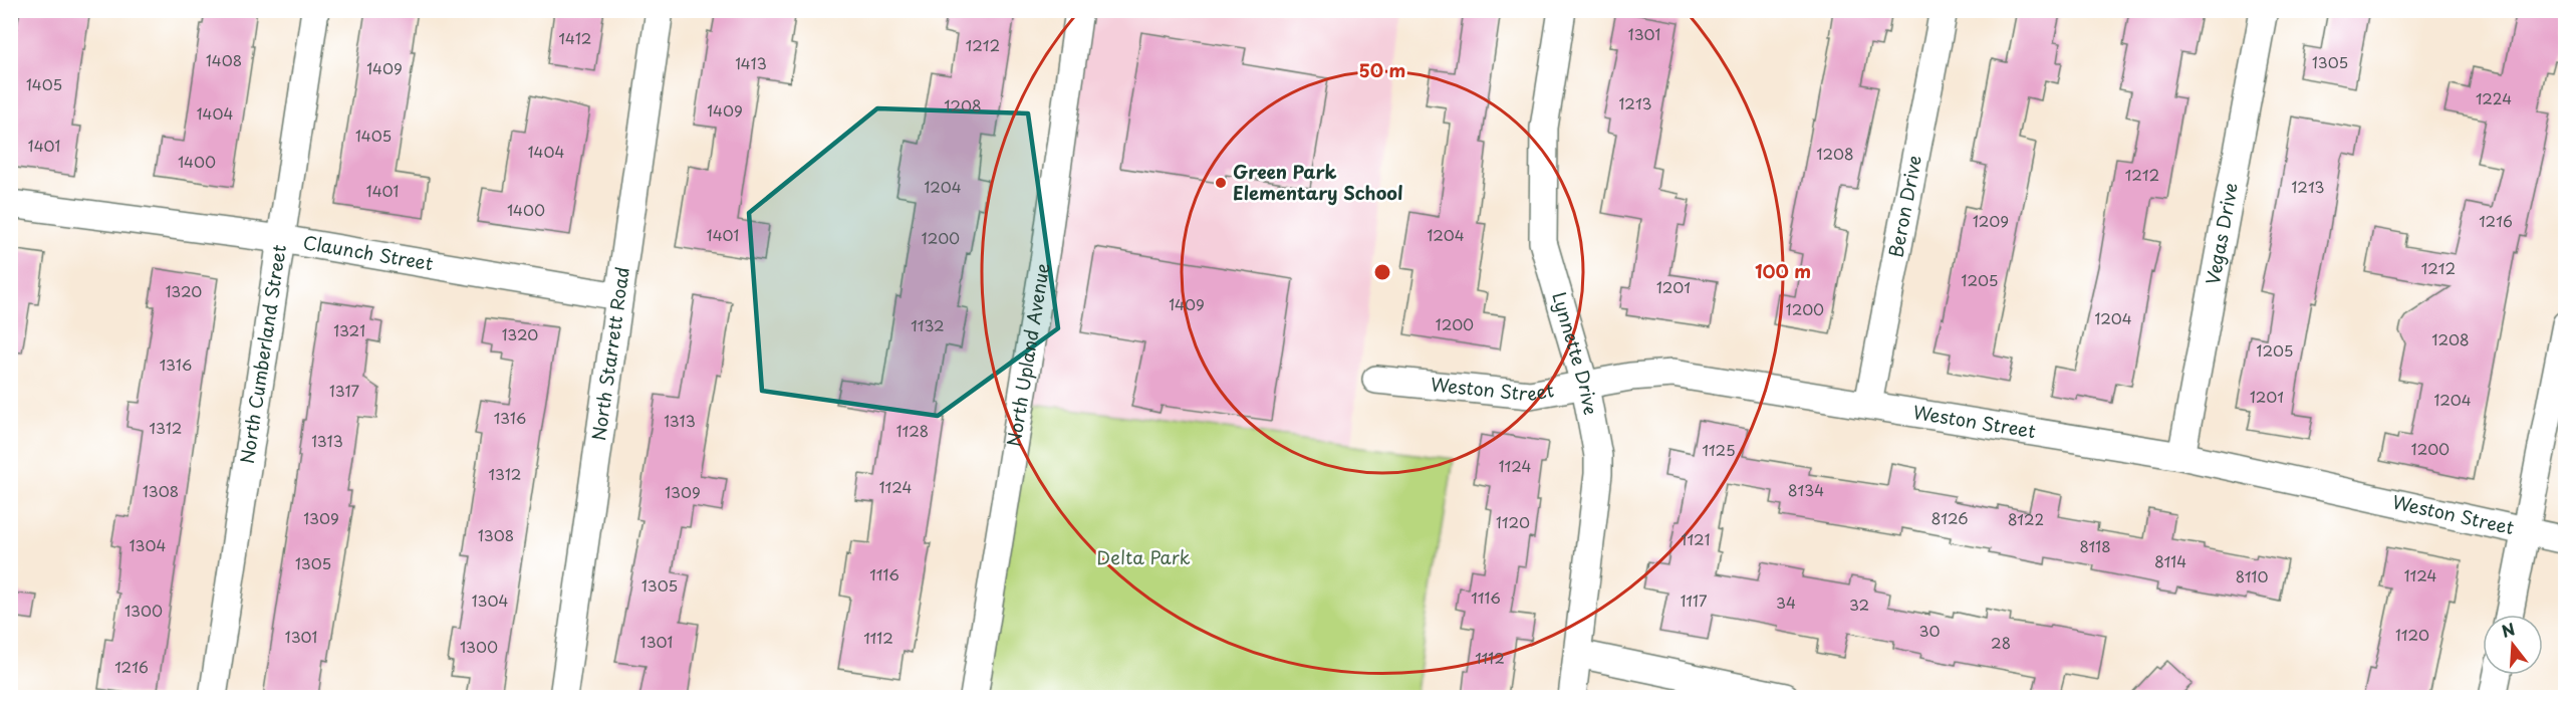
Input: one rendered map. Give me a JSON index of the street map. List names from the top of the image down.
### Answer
{
  "streets": {
    "street": [
      "Beron Drive",
      "Vegas Drive",
      "Claunch Street",
      "North Cumberland Street",
      "North Starrett Road",
      "Lynnette Drive",
      "North Upland Avenue",
      "Weston Street"
    ]
  },
  "crossings": [
    ["Beron Drive", "Weston Street"],
    ["Vegas Drive", "Weston Street"],
    ["Claunch Street", "North Cumberland Street"],
    ["Claunch Street", "North Starrett Road"],
    ["Lynnette Drive", "Weston Street"]
  ],
  "parks": ["Delta Park"],
  "places": ["Green Park Elementary School"],
  "house_numbers": [
    "1301",
    "1412",
    "1212",
    "1408",
    "1305",
    "1413",
    "1409",
    "1405",
    "1224",
    "1213",
    "1208",
    "1409",
    "1404",
    "1405",
    "1401",
    "1404",
    "1208",
    "1400",
    "1212",
    "1204",
    "1213",
    "1401",
    "1400",
    "1209",
    "1216",
    "1401",
    "1204",
    "1200",
    "1212",
    "1205",
    "1201",
    "1320",
    "1409",
    "1200",
    "1204",
    "1200",
    "1132",
    "1321",
    "1320",
    "1208",
    "1205",
    "1316",
    "1317",
    "1201",
    "1204",
    "1316",
    "1313",
    "1312",
    "1128",
    "1313",
    "1200",
    "1125",
    "1124",
    "1312",
    "1124",
    "8134",
    "1308",
    "1309",
    "1309",
    "8126",
    "8122",
    "1120",
    "1308",
    "1121",
    "1304",
    "8118",
    "8114",
    "1305",
    "1116",
    "1124",
    "8110",
    "1305",
    "1116",
    "1304",
    "1117",
    "34",
    "32",
    "1300",
    "30",
    "1120",
    "1301",
    "1112",
    "1301",
    "28",
    "1300",
    "1112",
    "1216"
  ],
  "north": "top",
  "rings": ["50 m", "100 m"]
}
